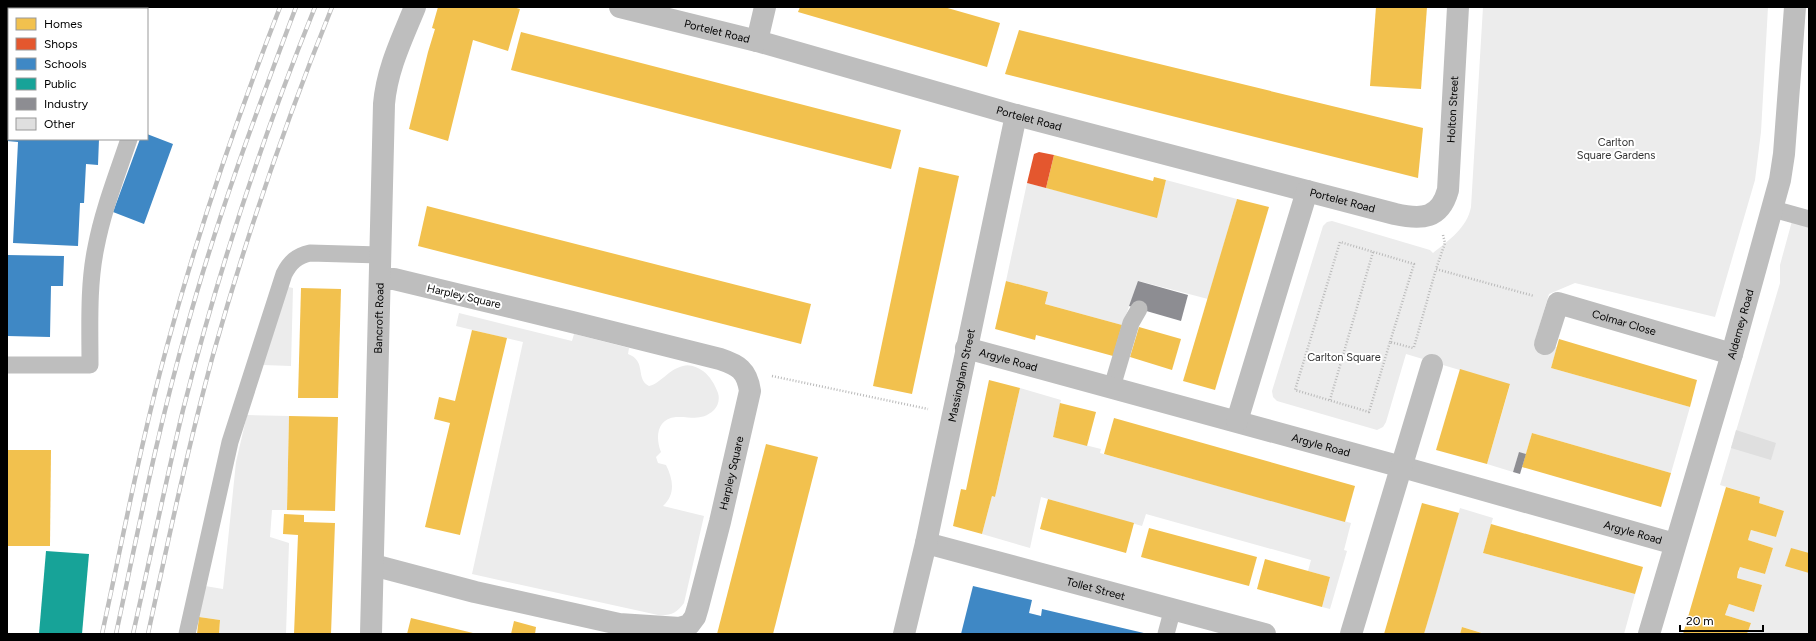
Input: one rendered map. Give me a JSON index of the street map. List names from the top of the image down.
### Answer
{
  "streets": {
    "street": [
      "Portelet Road",
      "Holton Street",
      "Harpley Square",
      "Bancroft Road",
      "Colmar Close",
      "Alderney Road",
      "Argyle Road",
      "Massingham Street",
      "Tollet Street"
    ]
  },
  "crossings": [
    ["Portelet Road", "Holton Street"],
    ["Portelet Road", "Massingham Street"],
    ["Harpley Square", "Bancroft Road"],
    ["Colmar Close", "Alderney Road"],
    ["Alderney Road", "Argyle Road"],
    ["Argyle Road", "Massingham Street"],
    ["Massingham Street", "Tollet Street"]
  ],
  "parks": ["Carlton Square Gardens", "Carlton Square"],
  "legend": [
    "Homes",
    "Shops",
    "Schools",
    "Public",
    "Industry",
    "Other"
  ],
  "scale_bar": "20 m"
}
